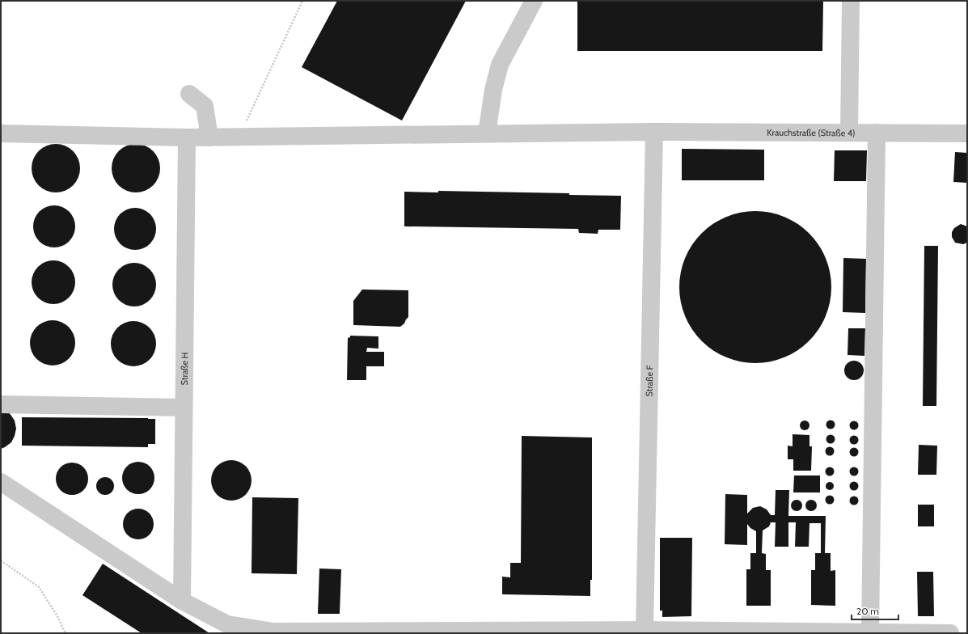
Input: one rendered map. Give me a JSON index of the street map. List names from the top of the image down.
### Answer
{
  "streets": {
    "street": ["Krauchstraße (Straße 4)", "Straße H", "Straße F"]
  },
  "crossings": [
    ["Krauchstraße (Straße 4)", "Straße H"],
    ["Krauchstraße (Straße 4)", "Straße F"]
  ],
  "scale_bar": "20 m"
}
